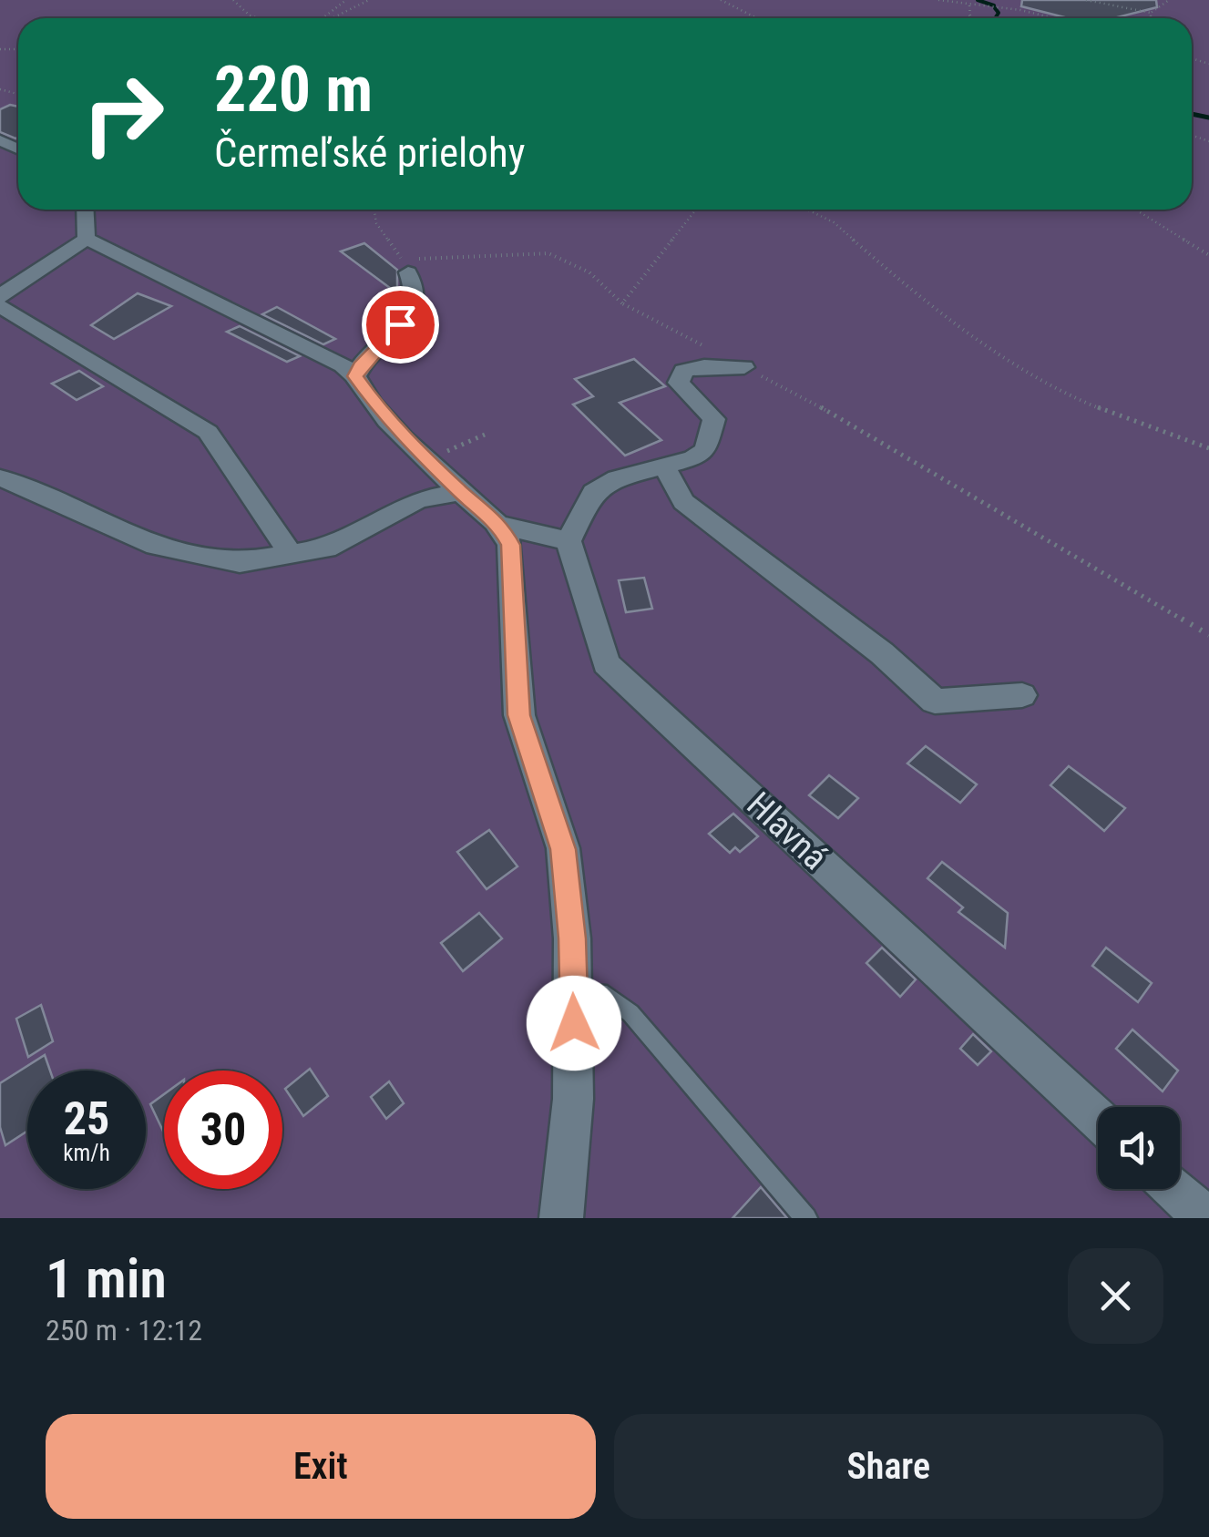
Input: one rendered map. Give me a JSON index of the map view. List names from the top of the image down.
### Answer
{
  "streets": {
    "street": ["Hlavná"]
  },
  "page": {
    "turn": ["220 m", "Čermeľské prielohy"],
    "speed": "25 km/h",
    "limit": "30",
    "heading": ["1 min", "250 m · 12:12"],
    "buttons": ["Exit", "Share"]
  }
}
